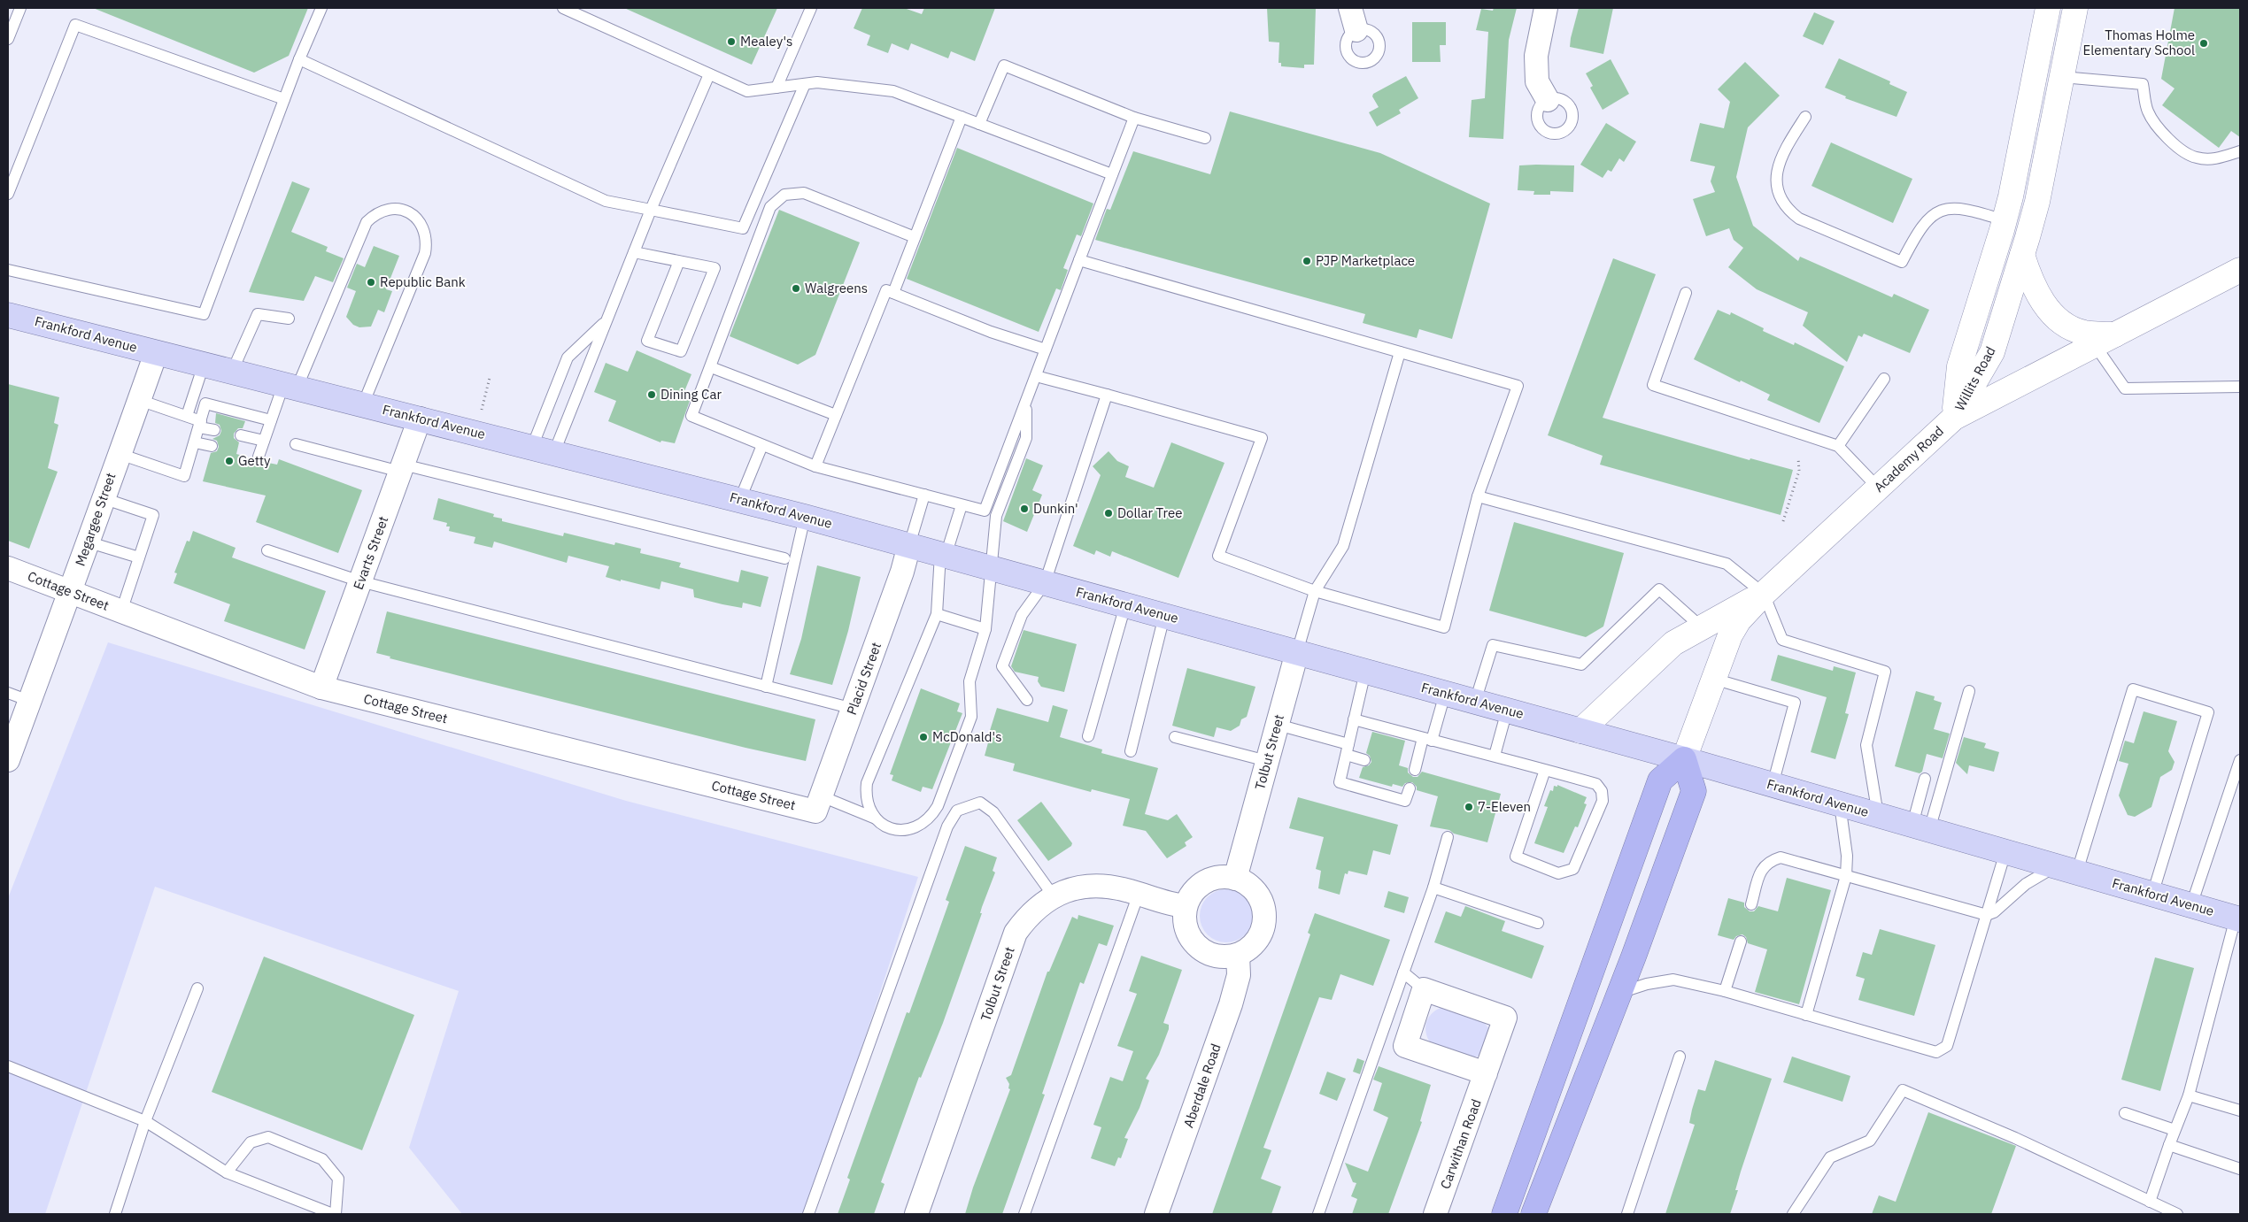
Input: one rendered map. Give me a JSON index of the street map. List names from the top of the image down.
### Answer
{
  "streets": {
    "main road": ["Frankford Avenue", "Willits Road", "Academy Road"],
    "street": [
      "Megargee Street",
      "Evarts Street",
      "Cottage Street",
      "Placid Street",
      "Tolbut Street",
      "Aberdale Road",
      "Carwithan Road"
    ]
  },
  "crossings": [
    ["Frankford Avenue", "Academy Road"],
    ["Frankford Avenue", "Megargee Street"],
    ["Frankford Avenue", "Evarts Street"],
    ["Frankford Avenue", "Placid Street"],
    ["Frankford Avenue", "Tolbut Street"],
    ["Willits Road", "Academy Road"],
    ["Megargee Street", "Cottage Street"],
    ["Evarts Street", "Cottage Street"],
    ["Cottage Street", "Placid Street"],
    ["Tolbut Street", "Aberdale Road"]
  ],
  "places": [
    "Mealey's",
    "Thomas Holme Elementary School",
    "PJP Marketplace",
    "Republic Bank",
    "Walgreens",
    "Dining Car",
    "Getty",
    "Dunkin'",
    "Dollar Tree",
    "McDonald's",
    "7-Eleven"
  ]
}
